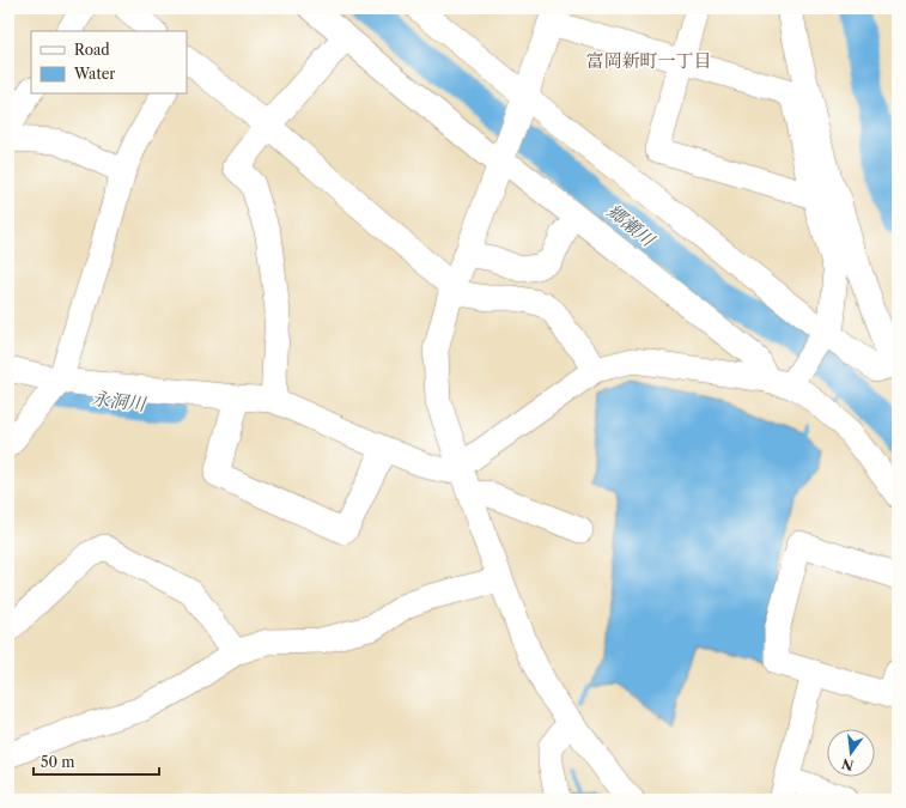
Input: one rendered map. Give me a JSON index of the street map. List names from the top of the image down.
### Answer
{
  "districts": ["富岡新町一丁目"],
  "water": ["郷瀬川", "永洞川"],
  "legend": ["Road", "Water"],
  "scale_bar": "50 m",
  "north": "bottom"
}
